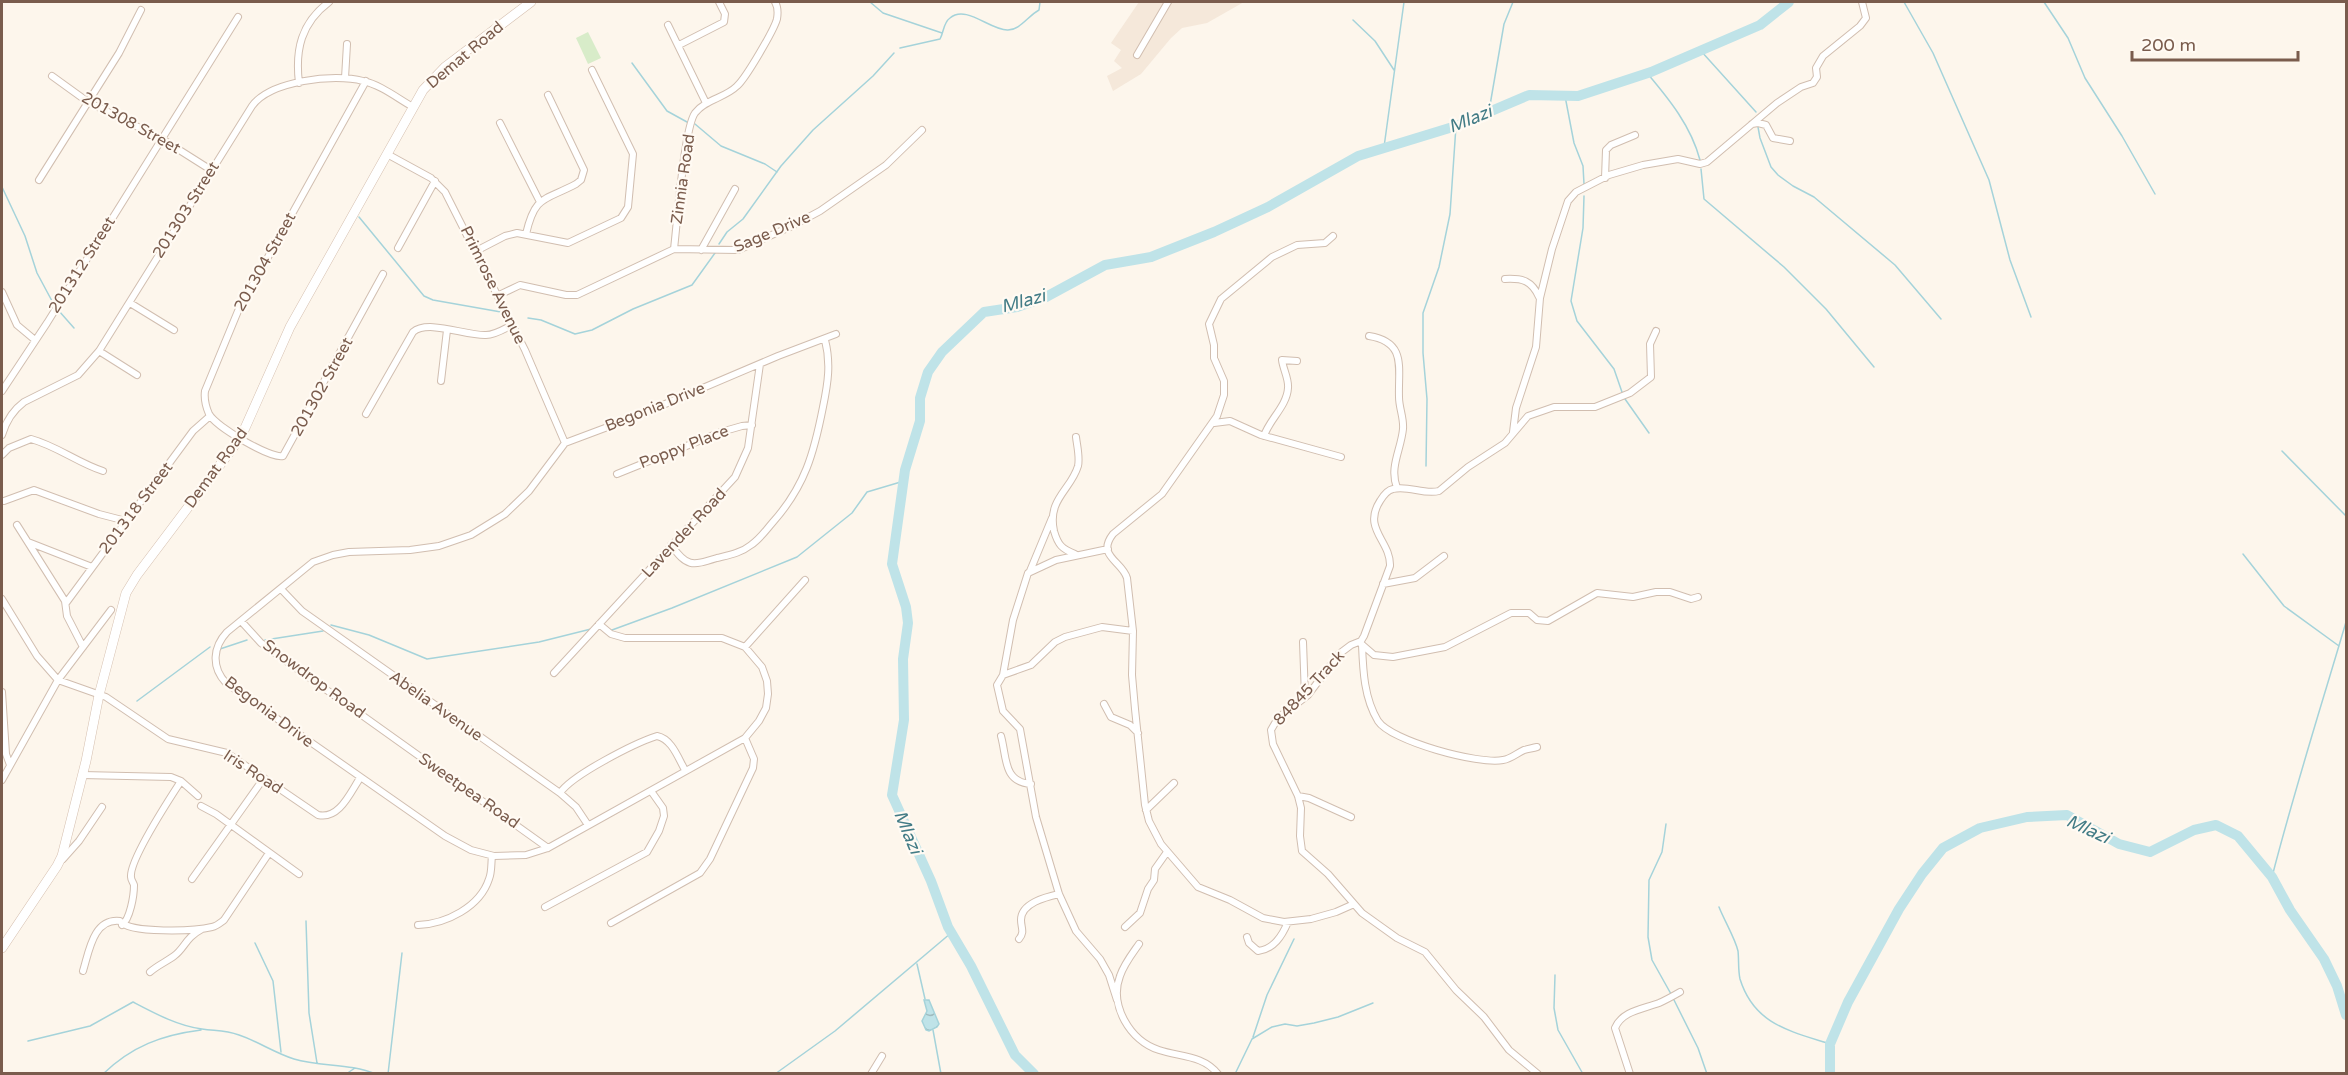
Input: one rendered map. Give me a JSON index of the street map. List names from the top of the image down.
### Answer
{
  "streets": {
    "street": [
      "Demat Road",
      "201308 Street",
      "Zinnia Road",
      "201303 Street",
      "Sage Drive",
      "201304 Street",
      "201312 Street",
      "Primrose Avenue",
      "201302 Street",
      "Begonia Drive",
      "Poppy Place",
      "201318 Street",
      "Lavender Road",
      "Snowdrop Road",
      "84845 Track",
      "Abelia Avenue",
      "Iris Road",
      "Sweetpea Road"
    ]
  },
  "crossings": [
    ["Demat Road", "201303 Street"],
    ["Demat Road", "Primrose Avenue"],
    ["Demat Road", "201302 Street"],
    ["Demat Road", "Iris Road"],
    ["201308 Street", "201303 Street"],
    ["201308 Street", "201312 Street"],
    ["Zinnia Road", "Sage Drive"],
    ["201303 Street", "201304 Street"],
    ["Sage Drive", "Primrose Avenue"],
    ["201304 Street", "201318 Street"],
    ["Primrose Avenue", "Begonia Drive"],
    ["Begonia Drive", "Lavender Road"],
    ["Begonia Drive", "Snowdrop Road"],
    ["Begonia Drive", "Abelia Avenue"],
    ["Begonia Drive", "Iris Road"],
    ["Begonia Drive", "Sweetpea Road"],
    ["Poppy Place", "Lavender Road"],
    ["Snowdrop Road", "Sweetpea Road"]
  ],
  "water": ["Mlazi"],
  "scale_bar": "200 m"
}
